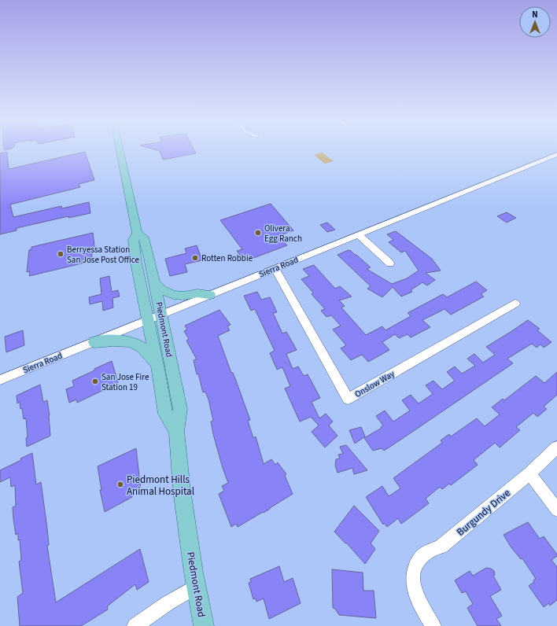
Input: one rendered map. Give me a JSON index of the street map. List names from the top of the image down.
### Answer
{
  "streets": {
    "main road": ["Piedmont Road"],
    "street": ["Sierra Road", "Onslow Way", "Burgundy Drive"]
  },
  "crossings": [
    ["Sierra Road", "Piedmont Road"],
    ["Sierra Road", "Onslow Way"]
  ],
  "places": [
    "Olivera Egg Ranch",
    "Berryessa Station San Jose Post Office",
    "Rotten Robbie",
    "San Jose Fire Station 19",
    "Piedmont Hills Animal Hospital"
  ],
  "north": "top"
}
